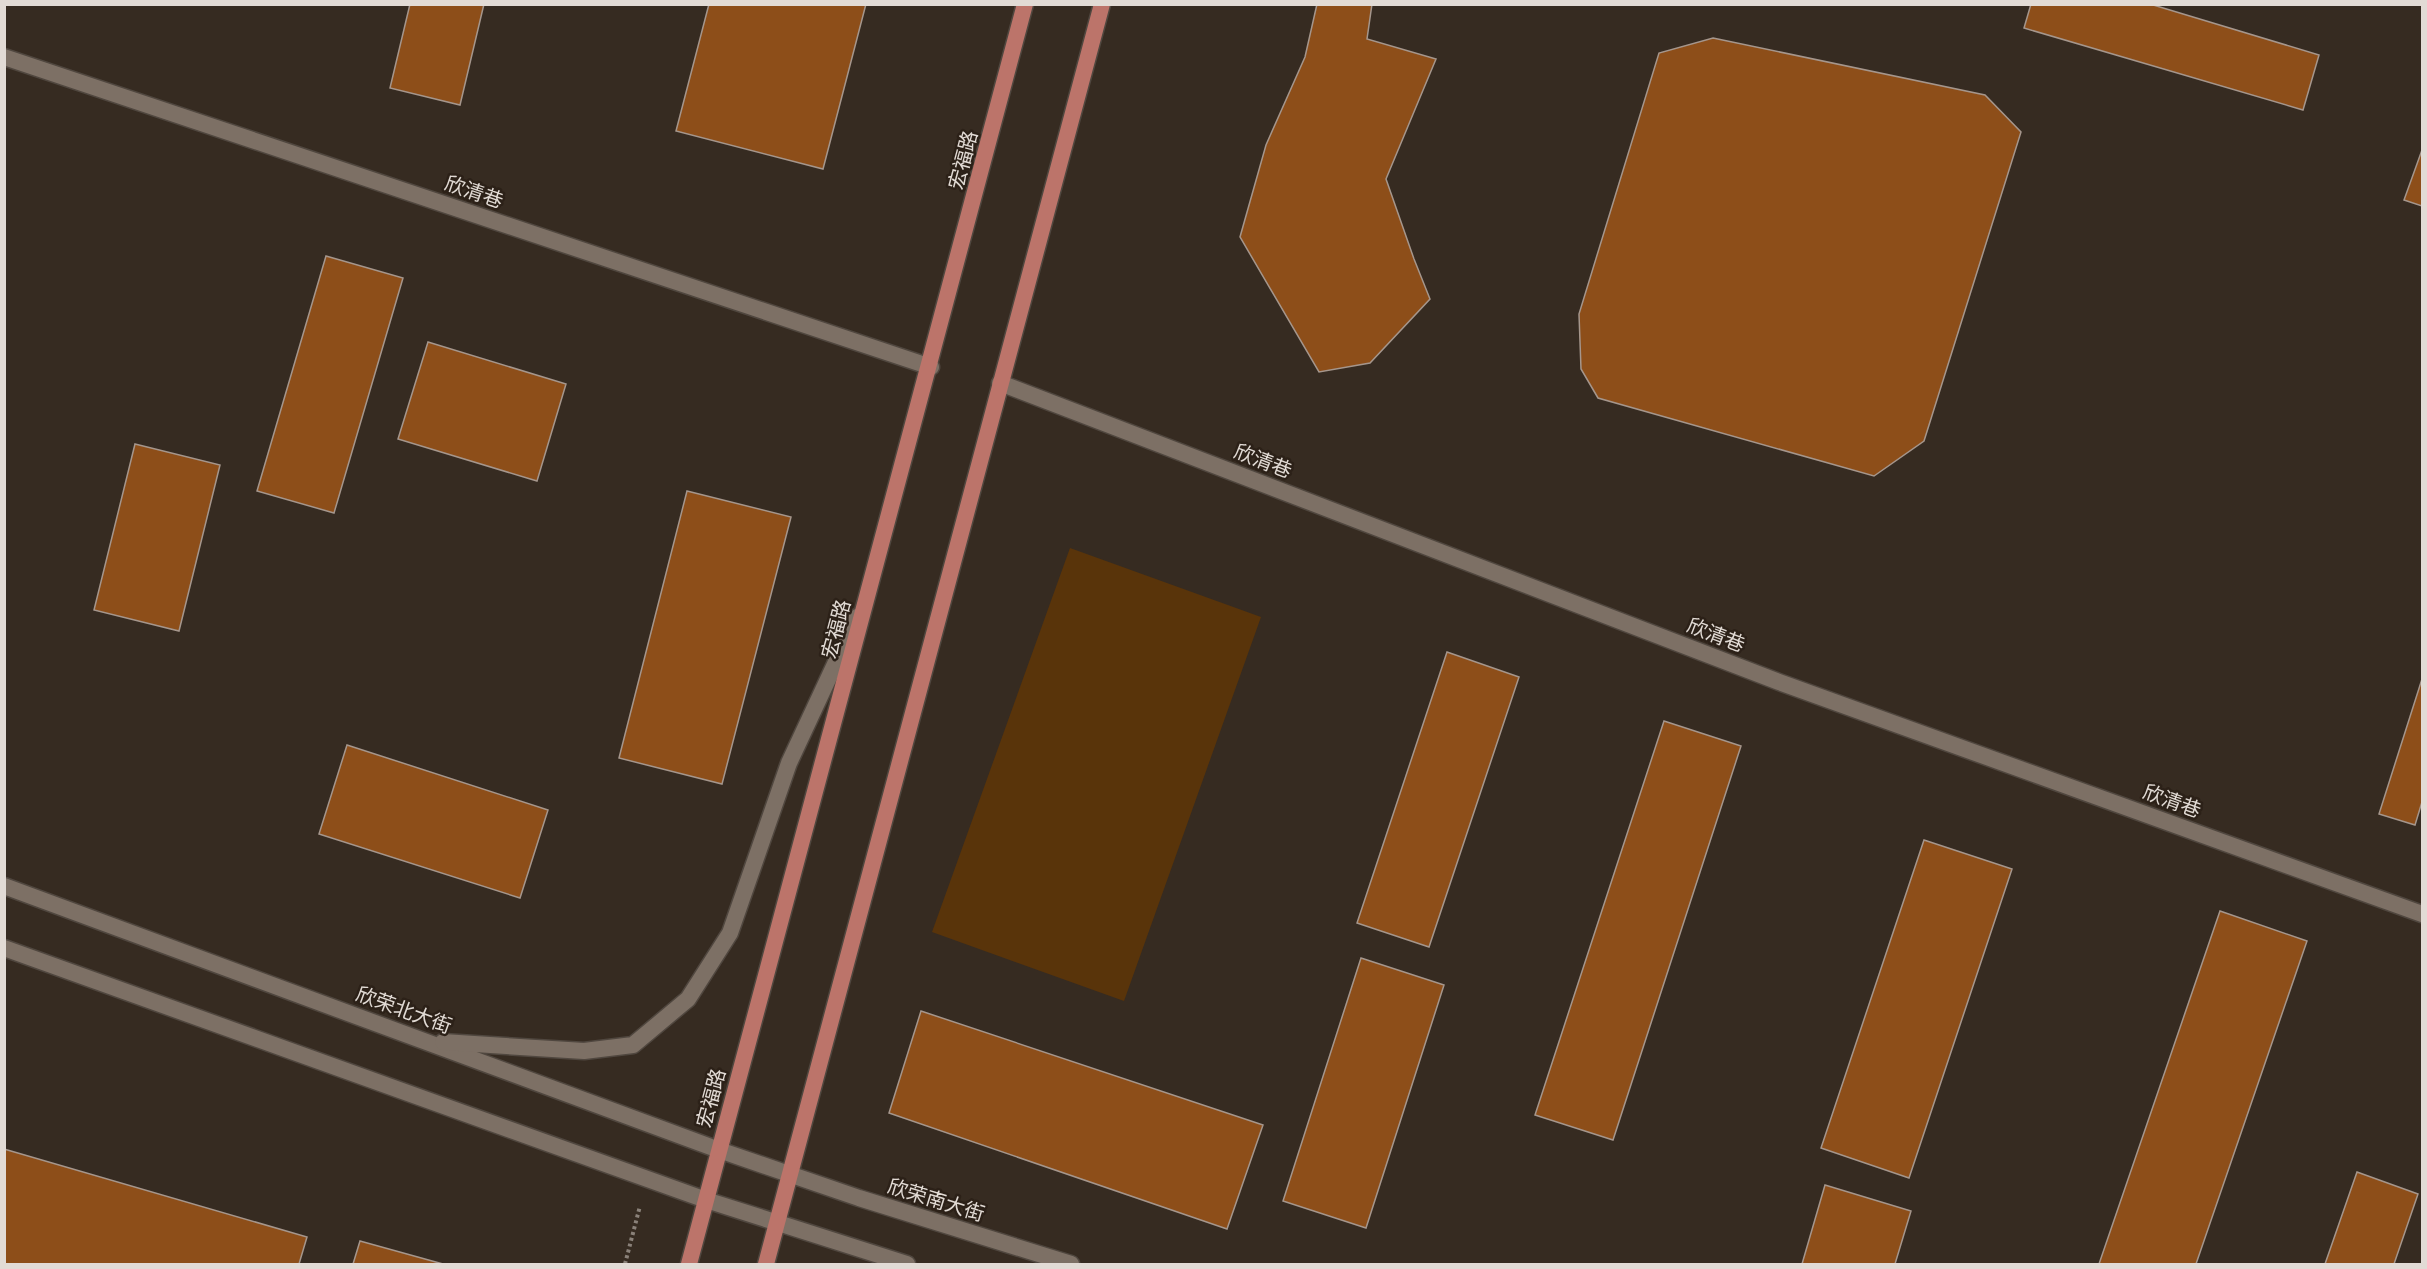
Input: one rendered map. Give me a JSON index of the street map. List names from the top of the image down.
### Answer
{
  "streets": {
    "main road": ["宏福路"],
    "street": ["欣清巷", "欣荣北大街", "欣荣南大街"]
  },
  "crossings": [
    ["宏福路", "欣清巷"],
    ["宏福路", "欣荣北大街"],
    ["欣荣北大街", "欣荣南大街"]
  ]
}
